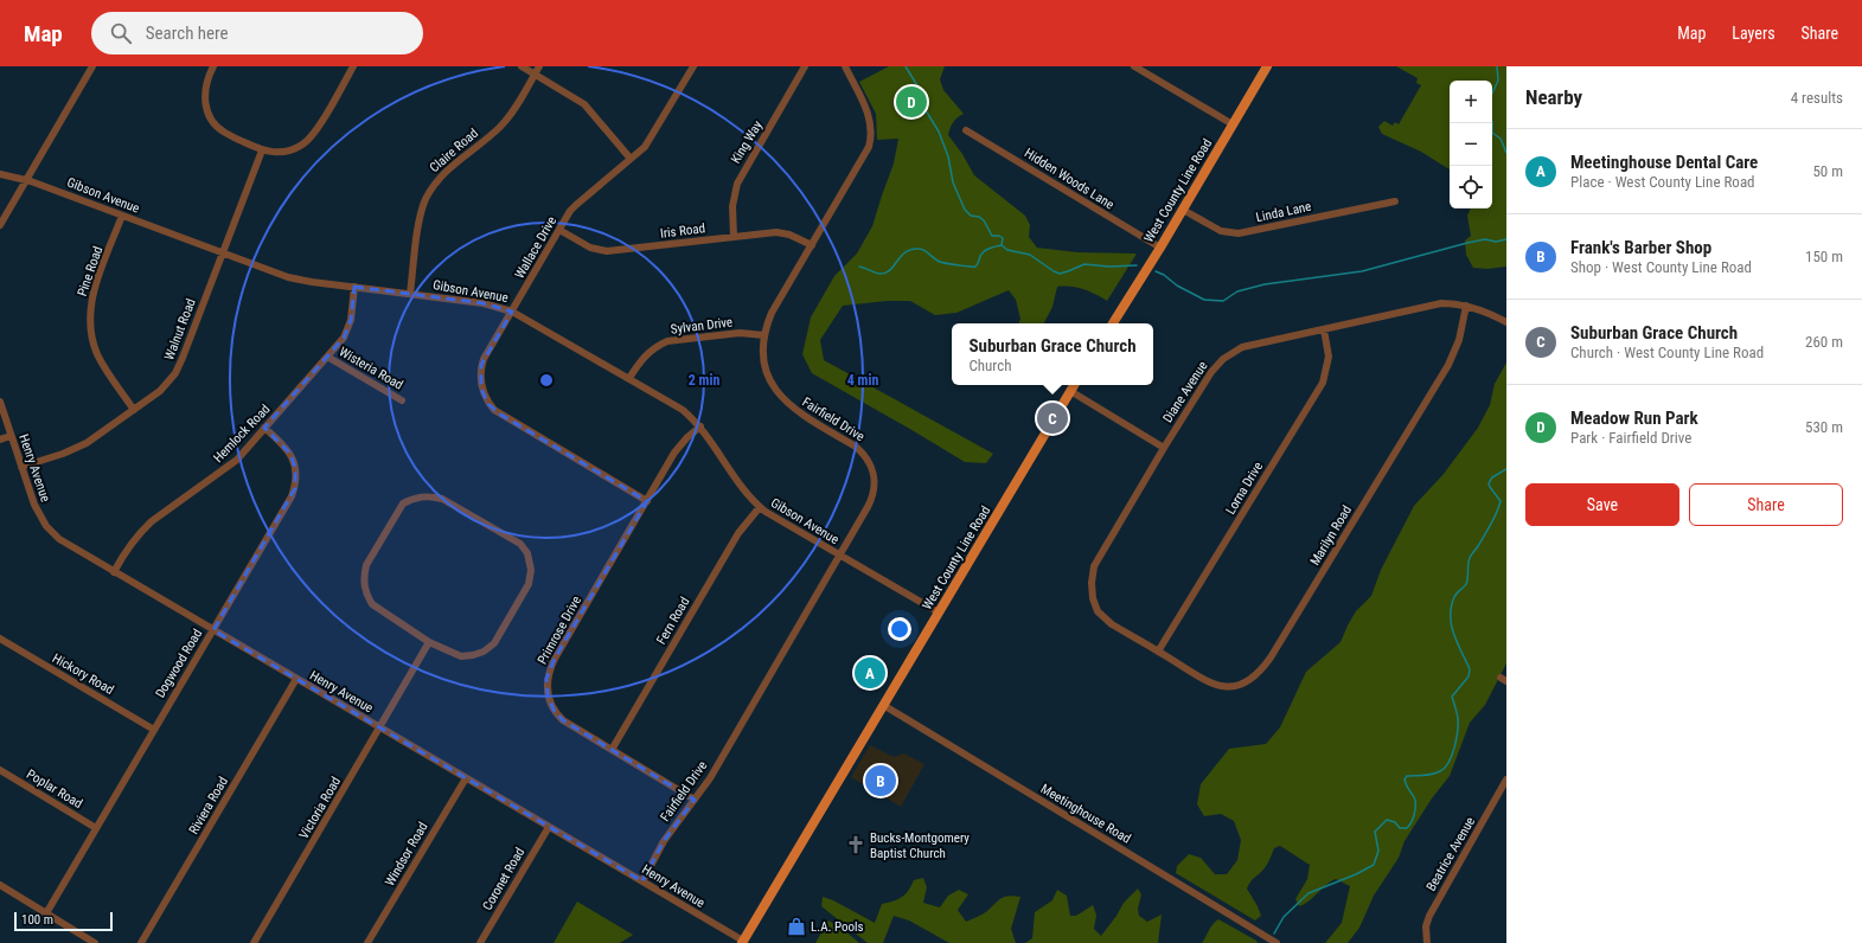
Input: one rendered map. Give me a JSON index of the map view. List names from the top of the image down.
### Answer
{
  "streets": {
    "main road": ["West County Line Road"],
    "street": [
      "King Way",
      "Claire Road",
      "Hidden Woods Lane",
      "Gibson Avenue",
      "Linda Lane",
      "Iris Road",
      "Wallace Drive",
      "Pine Road",
      "Sylvan Drive",
      "Walnut Road",
      "Wisteria Road",
      "Diane Avenue",
      "Fairfield Drive",
      "Hemlock Road",
      "Henry Avenue",
      "Lorna Drive",
      "Marilyn Road",
      "Fern Road",
      "Primrose Drive",
      "Dogwood Road",
      "Hickory Road",
      "Poplar Road",
      "Riviera Road",
      "Victoria Road",
      "Meetinghouse Road",
      "Windsor Road",
      "Beatrice Avenue",
      "Coronet Road"
    ]
  },
  "crossings": [
    ["King Way", "Iris Road"],
    ["Claire Road", "Gibson Avenue"],
    ["Hidden Woods Lane", "West County Line Road"],
    ["West County Line Road", "Gibson Avenue"],
    ["West County Line Road", "Linda Lane"],
    ["West County Line Road", "Henry Avenue"],
    ["West County Line Road", "Meetinghouse Road"],
    ["Gibson Avenue", "Wallace Drive"],
    ["Gibson Avenue", "Pine Road"],
    ["Gibson Avenue", "Sylvan Drive"],
    ["Gibson Avenue", "Walnut Road"],
    ["Gibson Avenue", "Fairfield Drive"],
    ["Gibson Avenue", "Hemlock Road"],
    ["Gibson Avenue", "Fern Road"],
    ["Gibson Avenue", "Primrose Drive"],
    ["Iris Road", "Wallace Drive"],
    ["Iris Road", "Fairfield Drive"],
    ["Wallace Drive", "Primrose Drive"],
    ["Pine Road", "Walnut Road"],
    ["Sylvan Drive", "Fairfield Drive"],
    ["Walnut Road", "Henry Avenue"],
    ["Wisteria Road", "Hemlock Road"],
    ["Diane Avenue", "Lorna Drive"],
    ["Diane Avenue", "Marilyn Road"],
    ["Fairfield Drive", "Henry Avenue"],
    ["Fairfield Drive", "Primrose Drive"],
    ["Hemlock Road", "Henry Avenue"],
    ["Hemlock Road", "Dogwood Road"],
    ["Henry Avenue", "Dogwood Road"],
    ["Henry Avenue", "Riviera Road"],
    ["Henry Avenue", "Victoria Road"],
    ["Henry Avenue", "Windsor Road"],
    ["Henry Avenue", "Coronet Road"],
    ["Lorna Drive", "Marilyn Road"],
    ["Fern Road", "Primrose Drive"],
    ["Dogwood Road", "Hickory Road"],
    ["Dogwood Road", "Poplar Road"]
  ],
  "places": {
    "church": ["Bucks-Montgomery Baptist Church"],
    "shop": ["L.A. Pools"]
  },
  "scale_bar": "100 m",
  "page": {
    "header": "Map",
    "search": "Search here",
    "nav": ["Map", "Layers", "Share"],
    "heading": ["Nearby", "4 results"],
    "map_buttons": ["+", "−"],
    "pins": [
      "D",
      "C",
      "A",
      "B"
    ],
    "list": [
      {
        "mark": "A",
        "name": "Meetinghouse Dental Care",
        "note": "Place · West County Line Road",
        "value": "50 m"
      },
      {
        "mark": "B",
        "name": "Frank's Barber Shop",
        "note": "Shop · West County Line Road",
        "value": "150 m"
      },
      {
        "mark": "C",
        "name": "Suburban Grace Church",
        "note": "Church · West County Line Road",
        "value": "260 m"
      },
      {
        "mark": "D",
        "name": "Meadow Run Park",
        "note": "Park · Fairfield Drive",
        "value": "530 m"
      }
    ],
    "popup": ["Suburban Grace Church", "Church"],
    "buttons": ["Save", "Share"],
    "scale": "100 m"
  },
  "rings": ["2 min", "4 min"]
}
